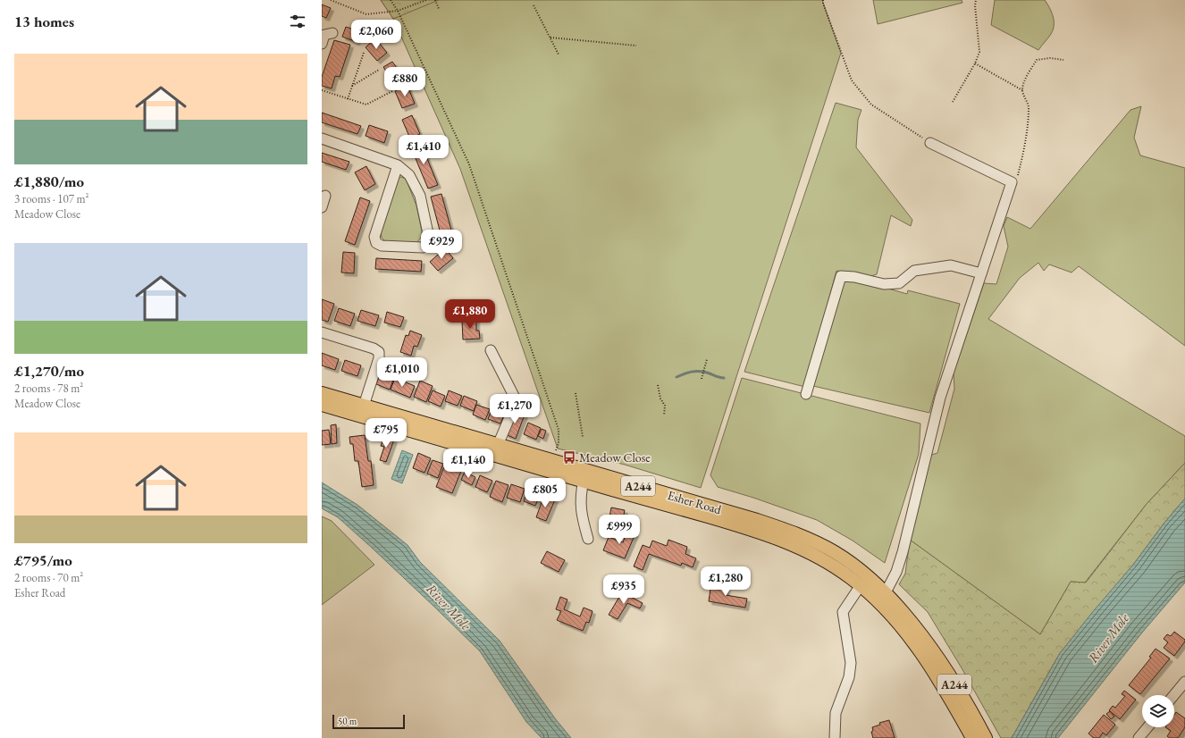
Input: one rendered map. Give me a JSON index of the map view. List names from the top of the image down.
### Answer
{
  "streets": {
    "main road": ["A244", "Esher Road"]
  },
  "water": ["River Mole"],
  "places": {
    "bus stop": ["Meadow Close"]
  },
  "scale_bar": "50 m",
  "page": {
    "heading": "13 homes",
    "price": [
      "£2,060",
      "£880",
      "£1,410",
      "£929",
      "£1,880",
      "£1,010",
      "£1,270",
      "£795",
      "£1,140",
      "£805",
      "£999",
      "£1,280",
      "£935"
    ],
    "list": [
      {
        "name": "£1,880/mo",
        "note": "3 rooms · 107 m² · Meadow Close"
      },
      {
        "name": "£1,270/mo",
        "note": "2 rooms · 78 m² · Meadow Close"
      },
      {
        "name": "£795/mo",
        "note": "2 rooms · 70 m² · Esher Road"
      }
    ],
    "scale": "50 m"
  }
}
